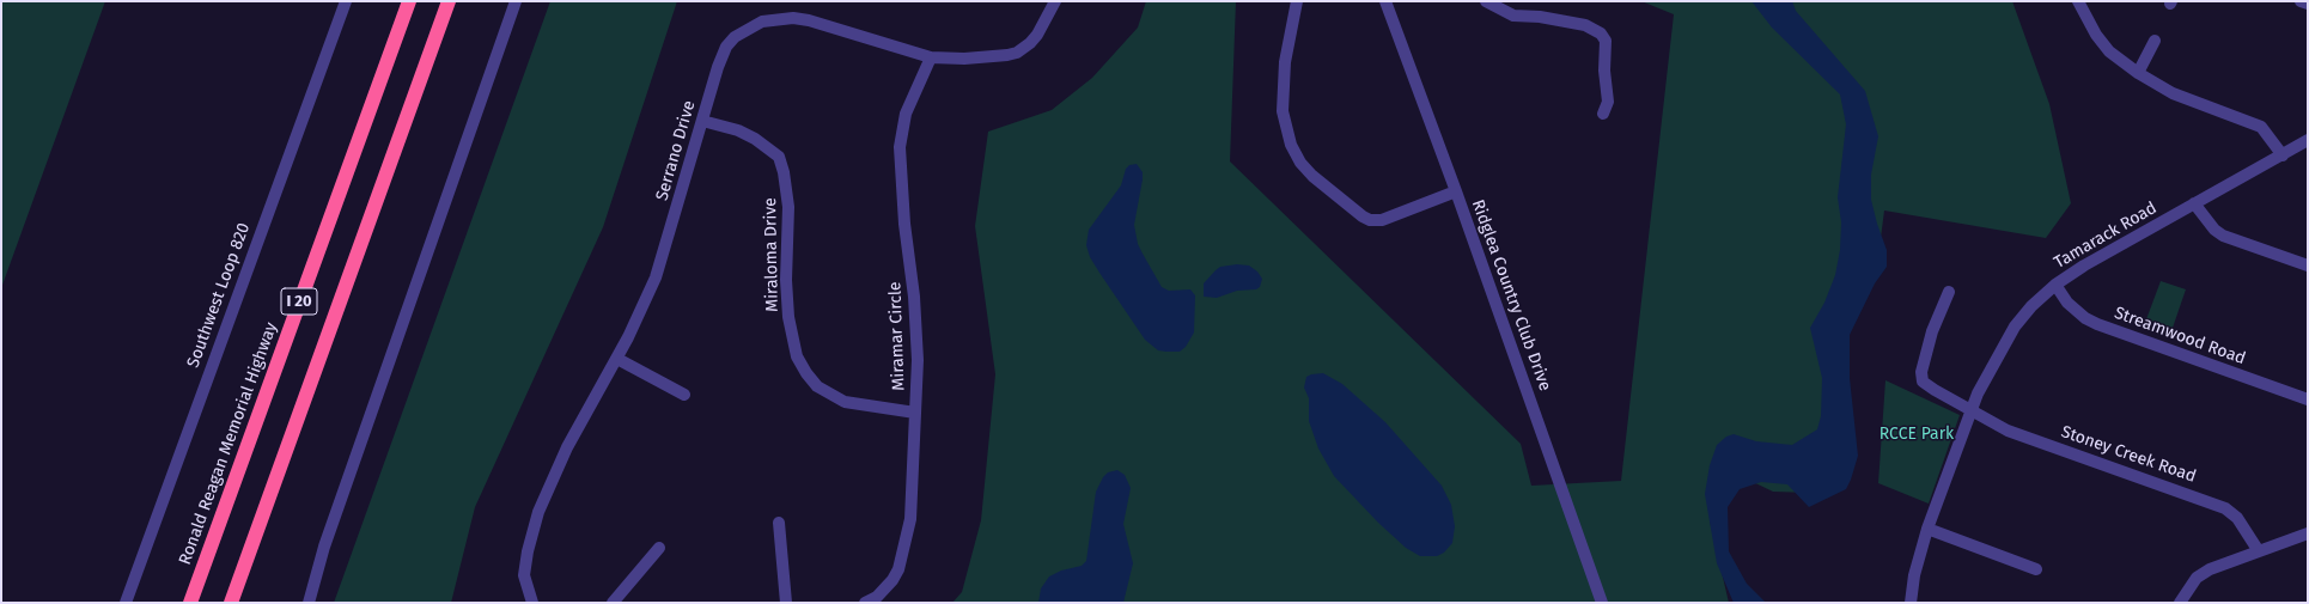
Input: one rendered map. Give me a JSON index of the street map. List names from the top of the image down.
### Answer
{
  "streets": {
    "highway": ["I 20", "Ronald Reagan Memorial Highway"],
    "street": [
      "Serrano Drive",
      "Tamarack Road",
      "Miraloma Drive",
      "Southwest Loop 820",
      "Ridglea Country Club Drive",
      "Miramar Circle",
      "Streamwood Road",
      "Stoney Creek Road"
    ]
  },
  "crossings": [
    ["Serrano Drive", "Miraloma Drive"],
    ["Serrano Drive", "Miramar Circle"],
    ["Tamarack Road", "Streamwood Road"],
    ["Tamarack Road", "Stoney Creek Road"],
    ["Miraloma Drive", "Miramar Circle"]
  ],
  "parks": ["RCCE Park"]
}
